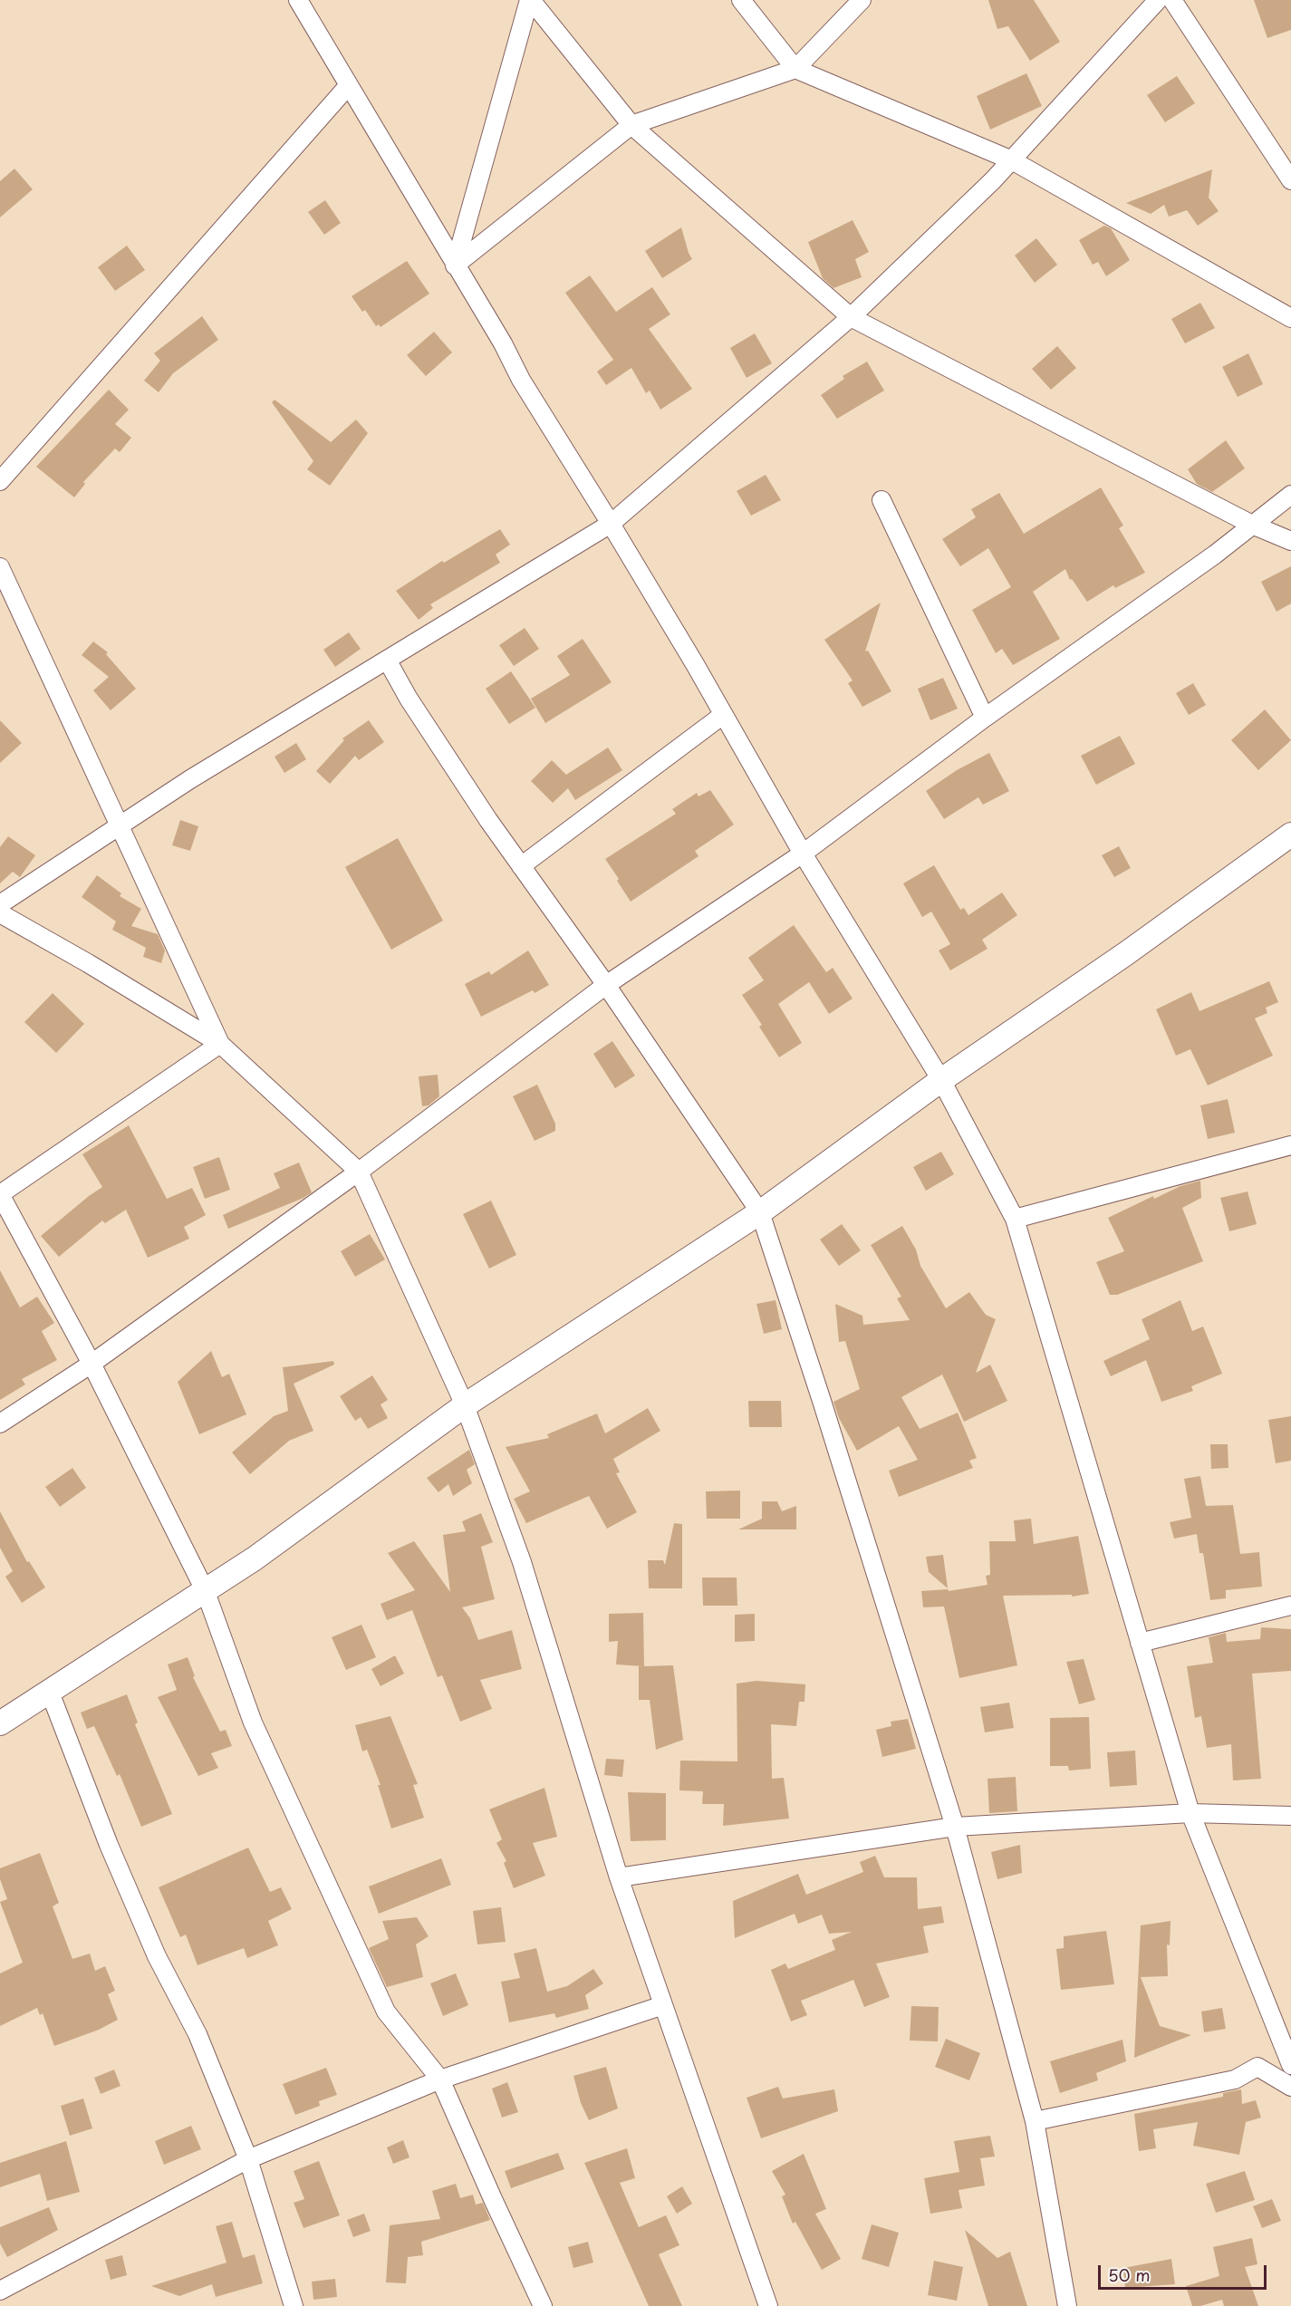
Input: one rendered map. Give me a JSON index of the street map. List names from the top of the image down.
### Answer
{
  "scale_bar": "50 m"
}
